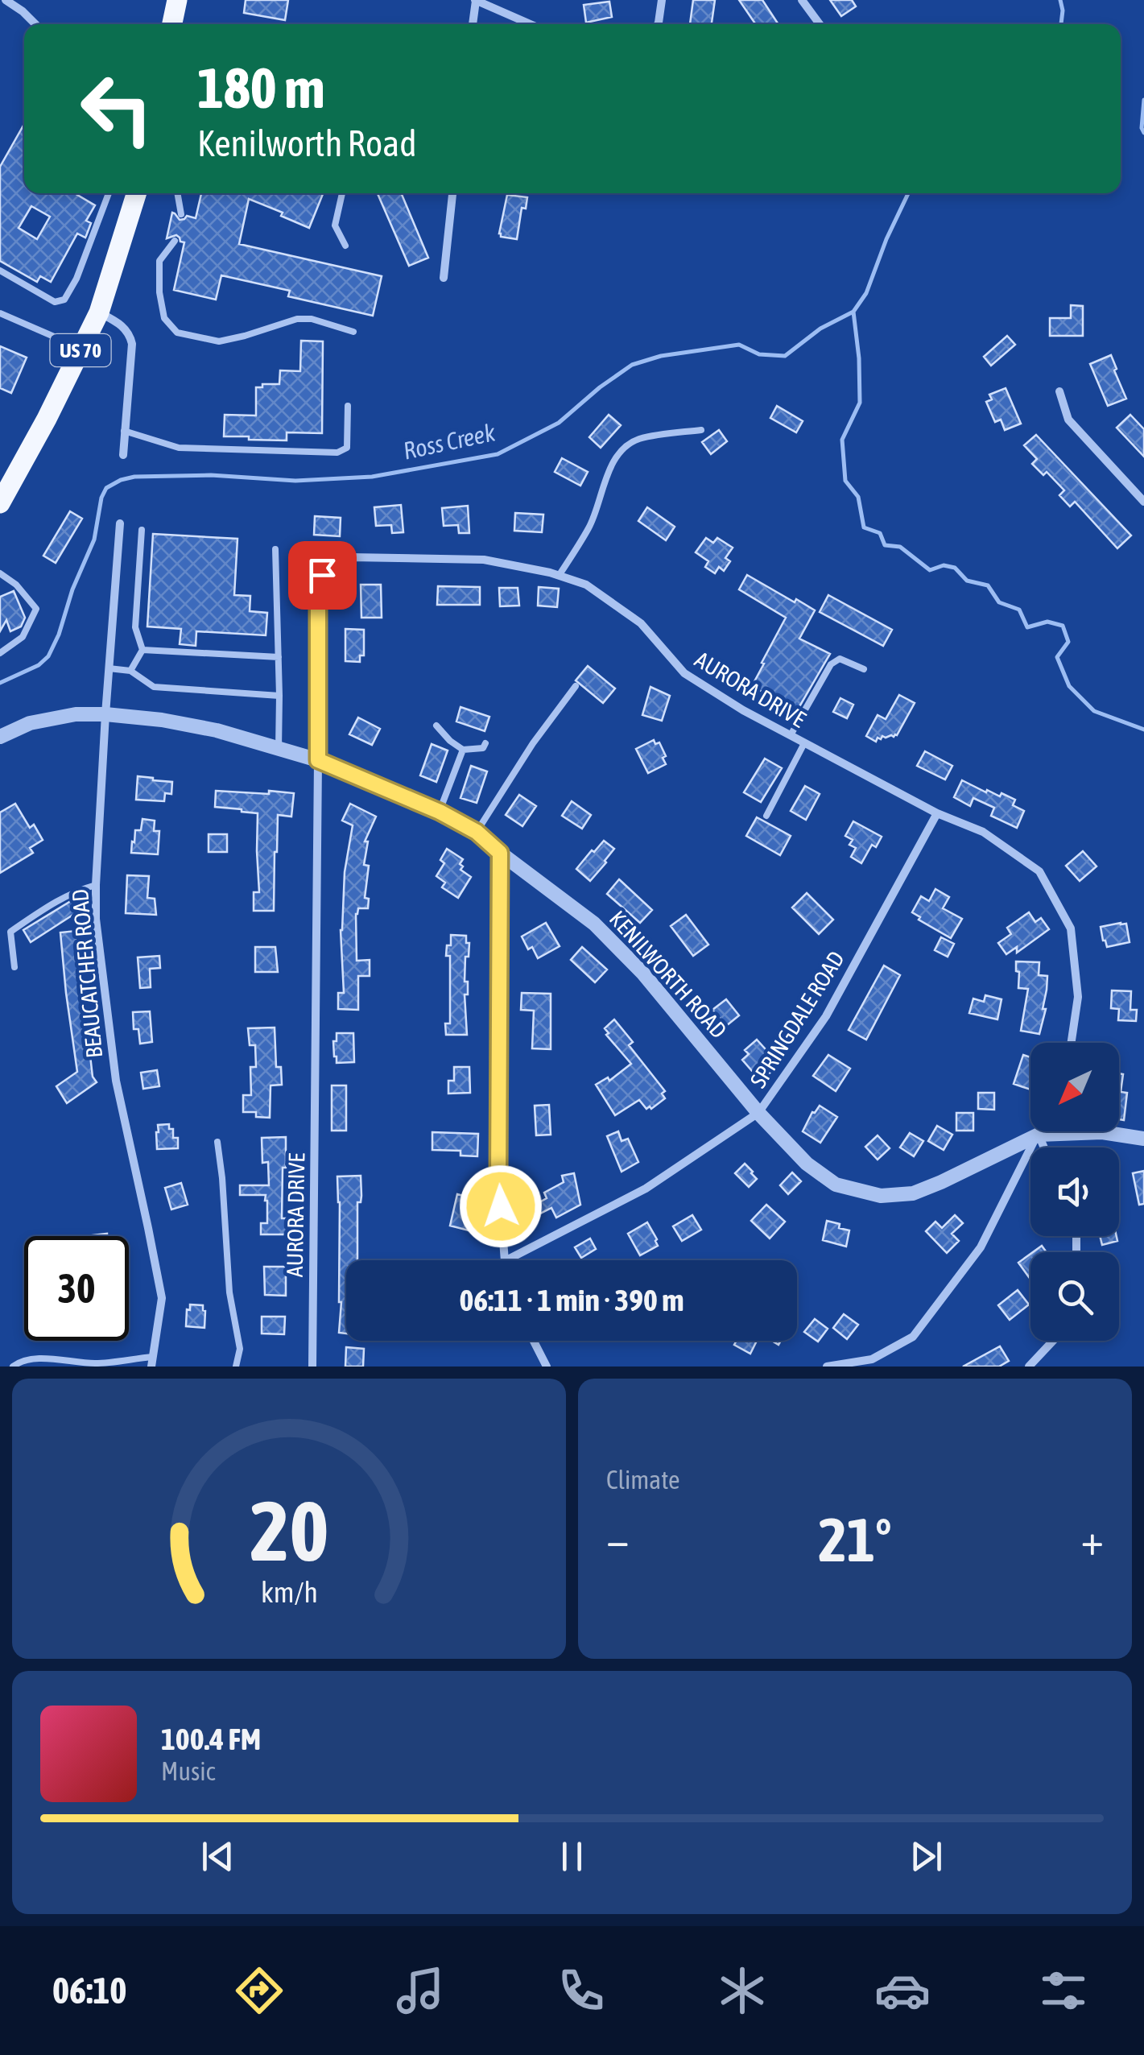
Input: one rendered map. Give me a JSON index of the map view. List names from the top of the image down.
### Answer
{
  "streets": {
    "main road": ["US 70"],
    "street": [
      "AURORA DRIVE",
      "BEAUCATCHER ROAD",
      "KENILWORTH ROAD",
      "SPRINGDALE ROAD"
    ]
  },
  "crossings": [
    ["AURORA DRIVE", "KENILWORTH ROAD"],
    ["AURORA DRIVE", "SPRINGDALE ROAD"],
    ["BEAUCATCHER ROAD", "KENILWORTH ROAD"],
    ["KENILWORTH ROAD", "SPRINGDALE ROAD"]
  ],
  "water": ["Ross Creek"],
  "north": "bottom left",
  "page": {
    "turn": ["180 m", "Kenilworth Road"],
    "limit": "30",
    "trip": "06:11 · 1 min · 390 m",
    "tile": "Climate",
    "heat": ["−", "21°", "+"],
    "song": ["100.4 FM", "Music"],
    "tabs": "06:10",
    "gauge": ["20", "km/h"]
  }
}
